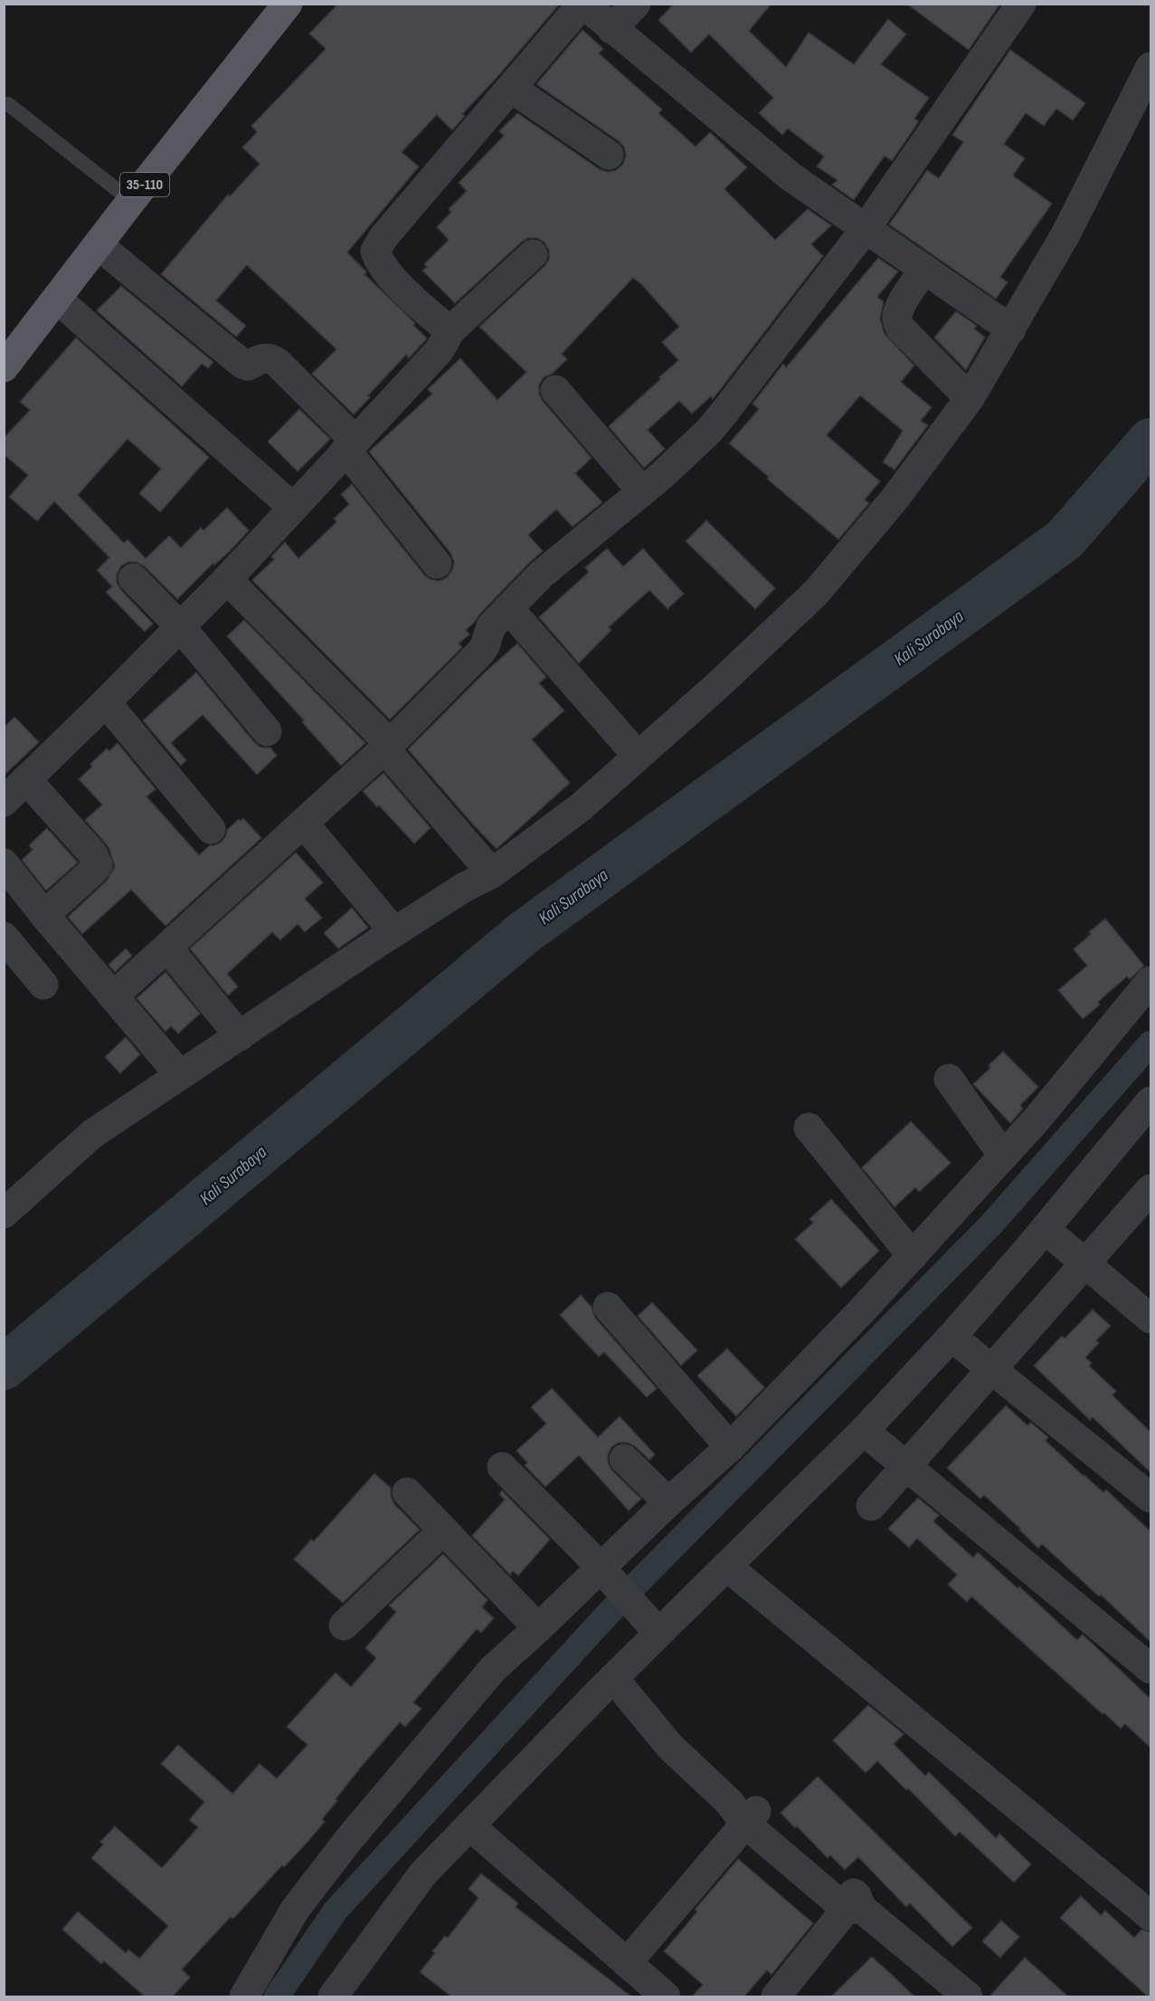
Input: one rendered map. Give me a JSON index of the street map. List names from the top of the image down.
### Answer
{
  "streets": {
    "main road": ["35-110"]
  },
  "water": ["Kali Surabaya"]
}
